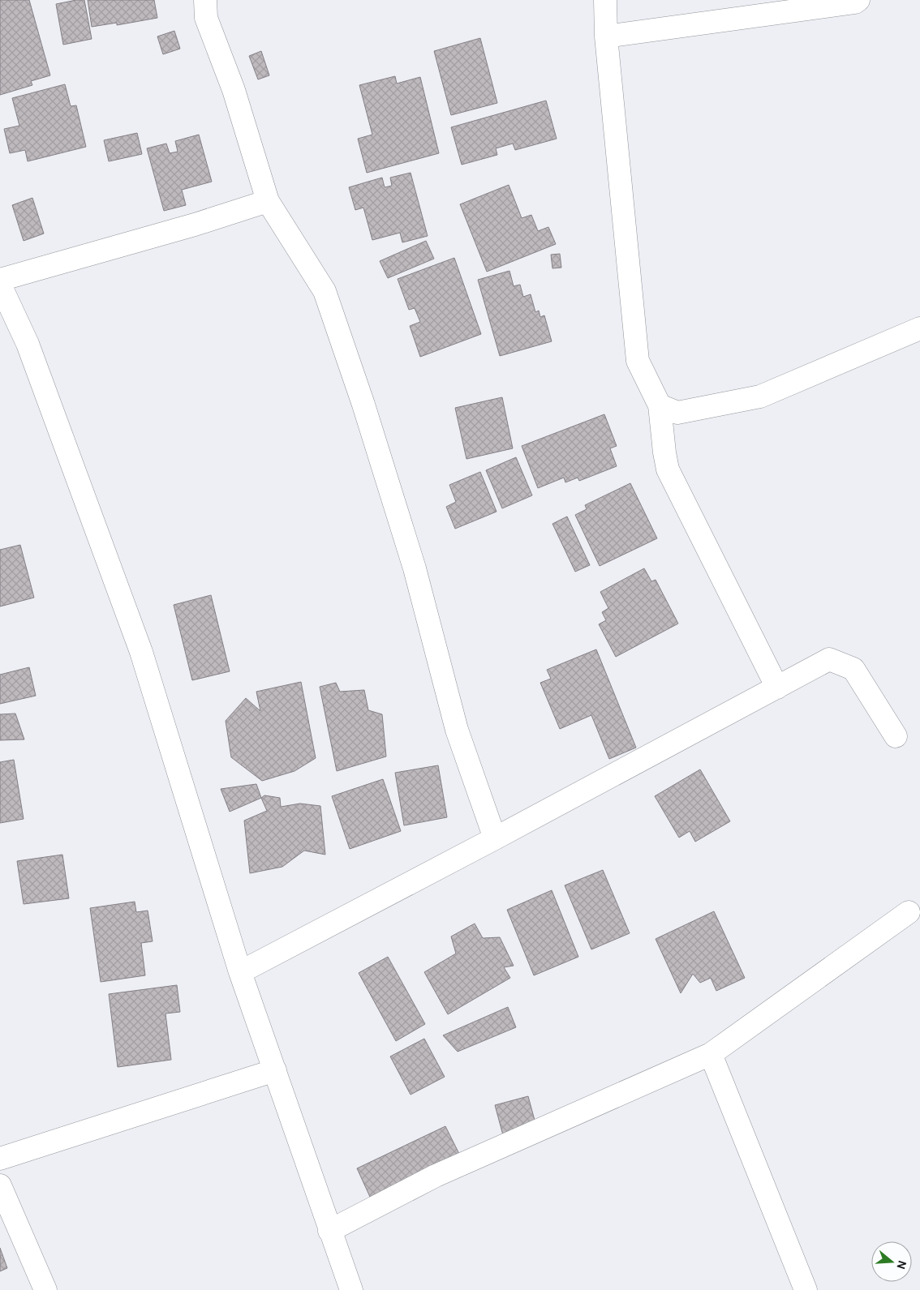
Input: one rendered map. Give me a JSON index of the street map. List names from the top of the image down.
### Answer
{
  "north": "right"
}
